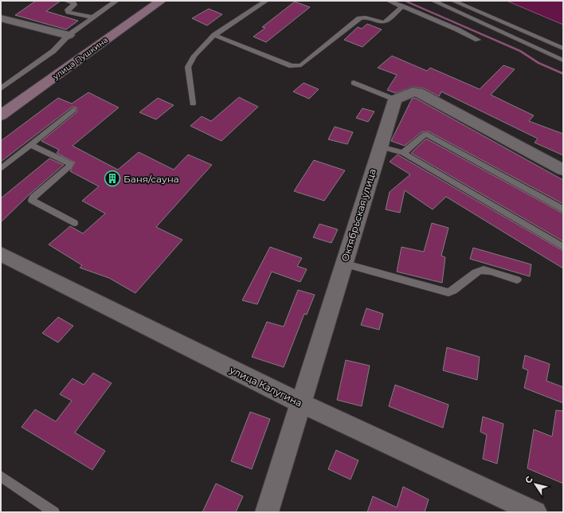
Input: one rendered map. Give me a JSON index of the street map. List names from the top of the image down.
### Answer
{
  "streets": {
    "main road": ["улица Пушкина"],
    "street": ["Октябрьская улица", "улица Калугина"]
  },
  "crossings": [
    ["Октябрьская улица", "улица Калугина"]
  ],
  "places": {
    "building": ["Баня/сауна"]
  },
  "north": "top left"
}
